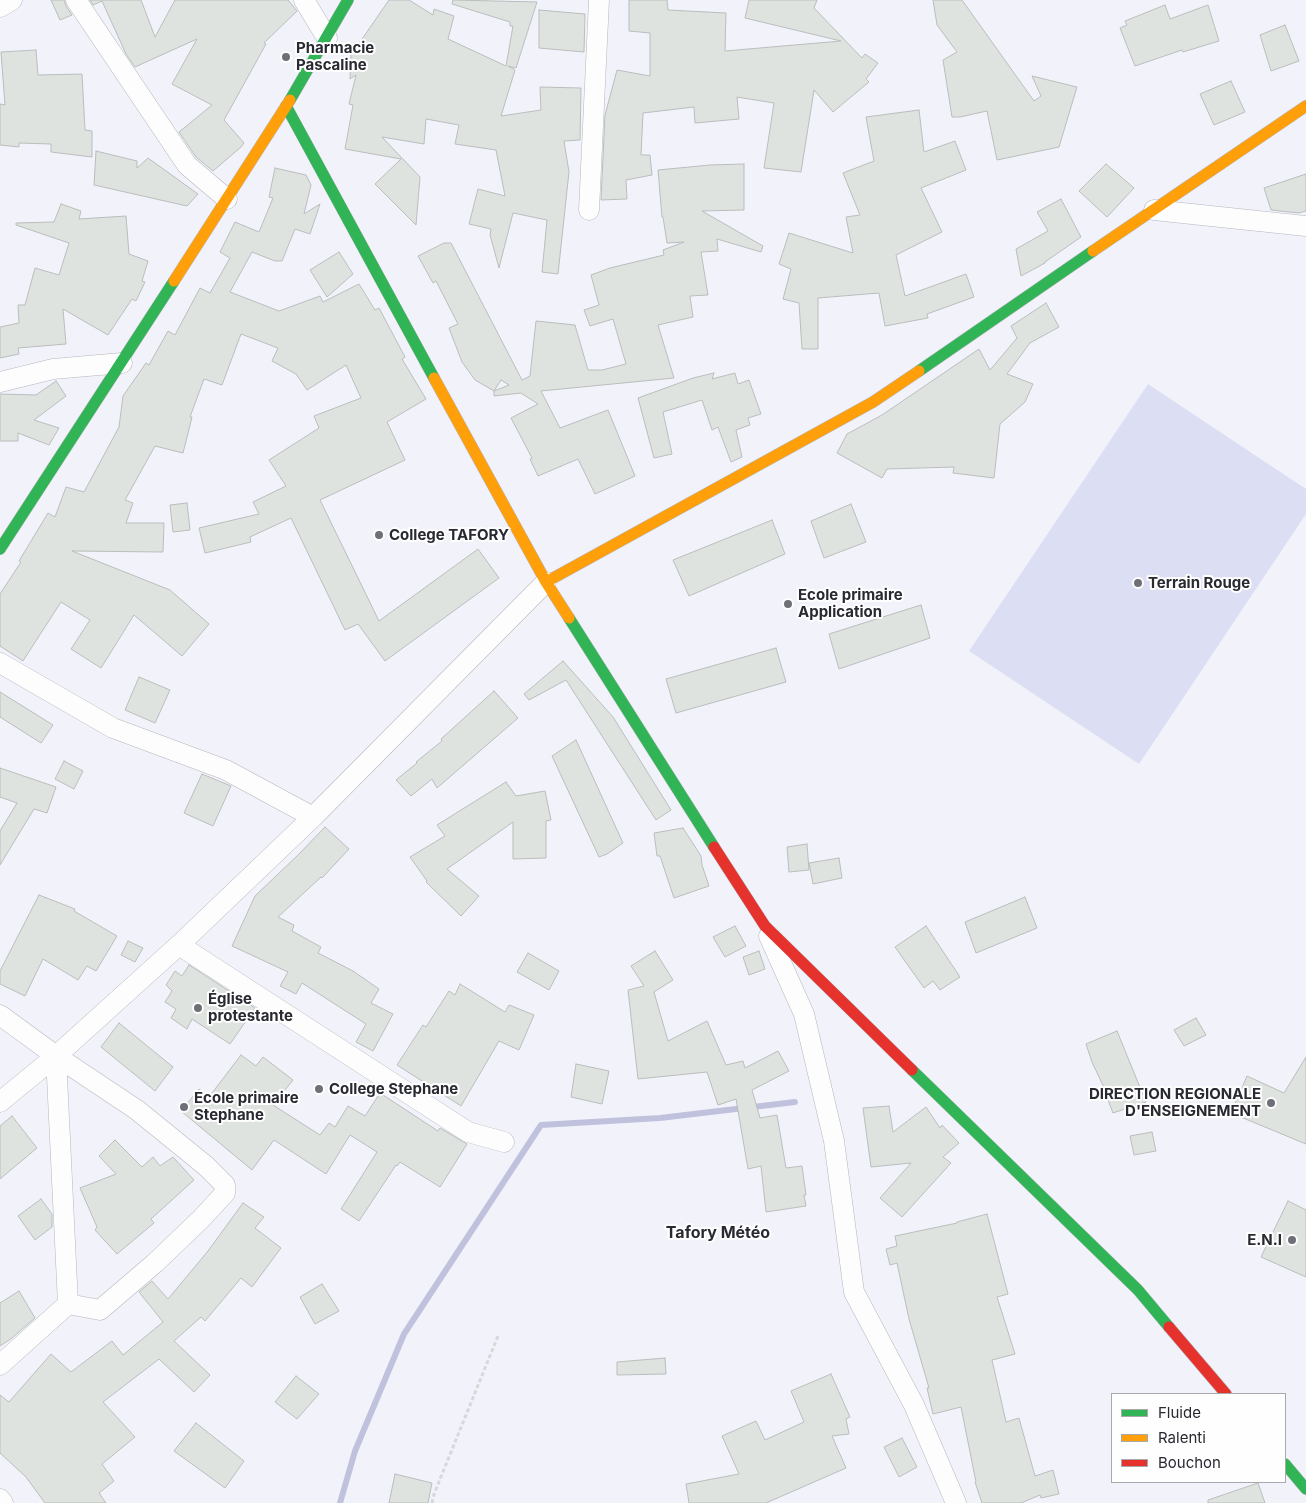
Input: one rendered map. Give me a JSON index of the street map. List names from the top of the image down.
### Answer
{
  "districts": ["Tafory Météo"],
  "places": [
    "Pharmacie Pascaline",
    "College TAFORY",
    "Terrain Rouge",
    "Ecole primaire Application",
    "Église protestante",
    "College Stephane",
    "DIRECTION REGIONALE D'ENSEIGNEMENT",
    "Ecole primaire Stephane",
    "E.N.I"
  ],
  "legend": ["Fluide", "Ralenti", "Bouchon"]
}
